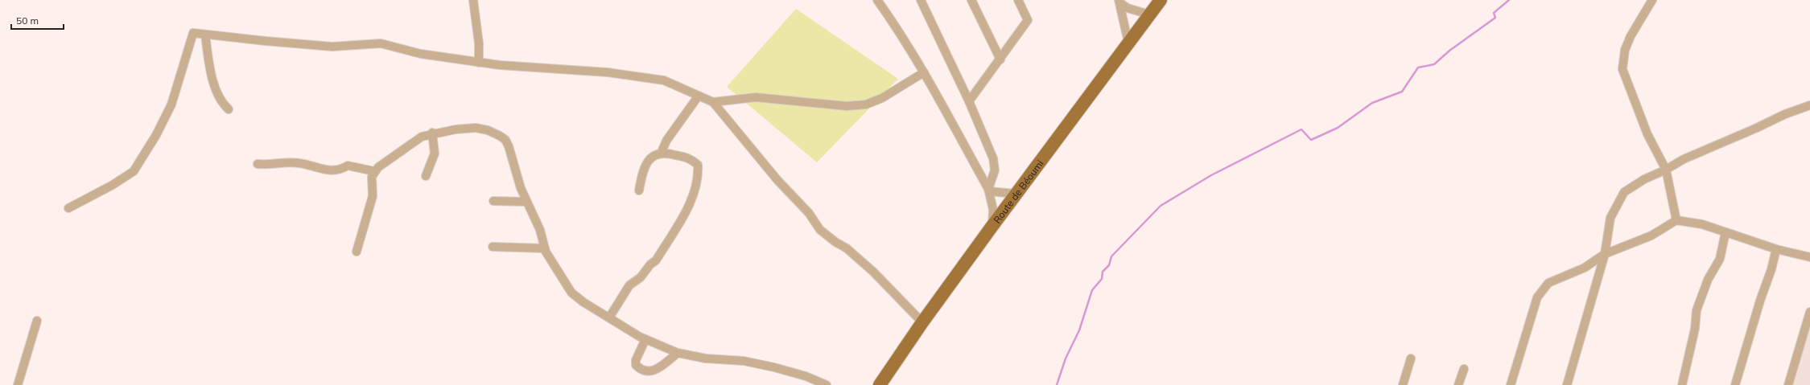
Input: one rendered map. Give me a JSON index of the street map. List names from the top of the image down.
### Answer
{
  "streets": {
    "main road": ["Route de Béoumi"]
  },
  "scale_bar": "50 m"
}
